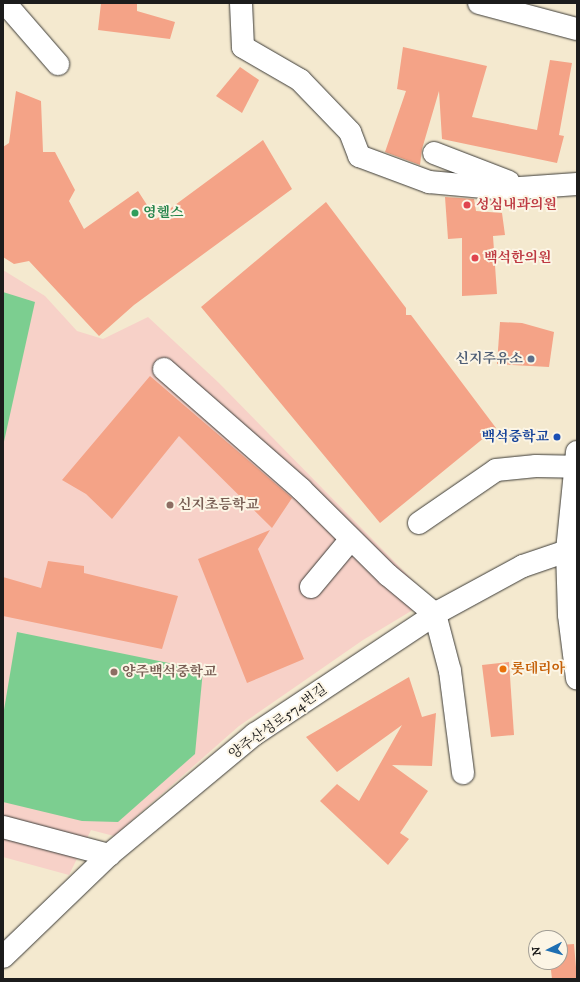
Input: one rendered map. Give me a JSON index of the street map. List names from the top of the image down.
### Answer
{
  "streets": {
    "street": ["양주산성로574번길"]
  },
  "places": [
    "성심내과의원",
    "영헬스",
    "백석한의원",
    "신지주유소",
    "백석중학교",
    "신지초등학교",
    "롯데리아",
    "양주백석중학교"
  ],
  "north": "left"
}
